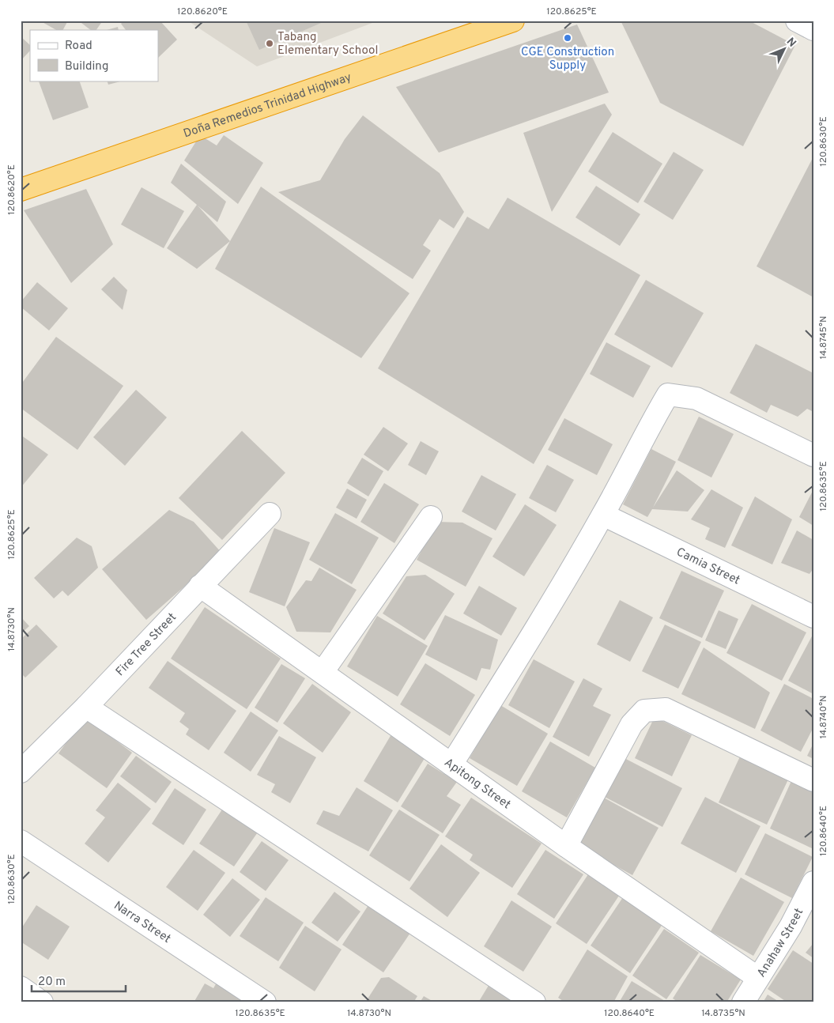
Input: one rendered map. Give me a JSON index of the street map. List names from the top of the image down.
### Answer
{
  "streets": {
    "highway": ["Doña Remedios Trinidad Highway"],
    "street": [
      "Camia Street",
      "Fire Tree Street",
      "Apitong Street",
      "Narra Street",
      "Anahaw Street"
    ]
  },
  "crossings": [
    ["Fire Tree Street", "Apitong Street"],
    ["Apitong Street", "Anahaw Street"]
  ],
  "places": ["CGE Construction Supply", "Tabang Elementary School"],
  "legend": ["Road", "Building"],
  "scale_bar": "20 m",
  "north": "top right",
  "coordinates": [
    "120.8620°E",
    "120.8625°E",
    "120.8630°E",
    "14.8745°N",
    "120.8635°E",
    "14.8730°N",
    "14.8740°N",
    "120.8640°E",
    "14.8735°N"
  ]
}
